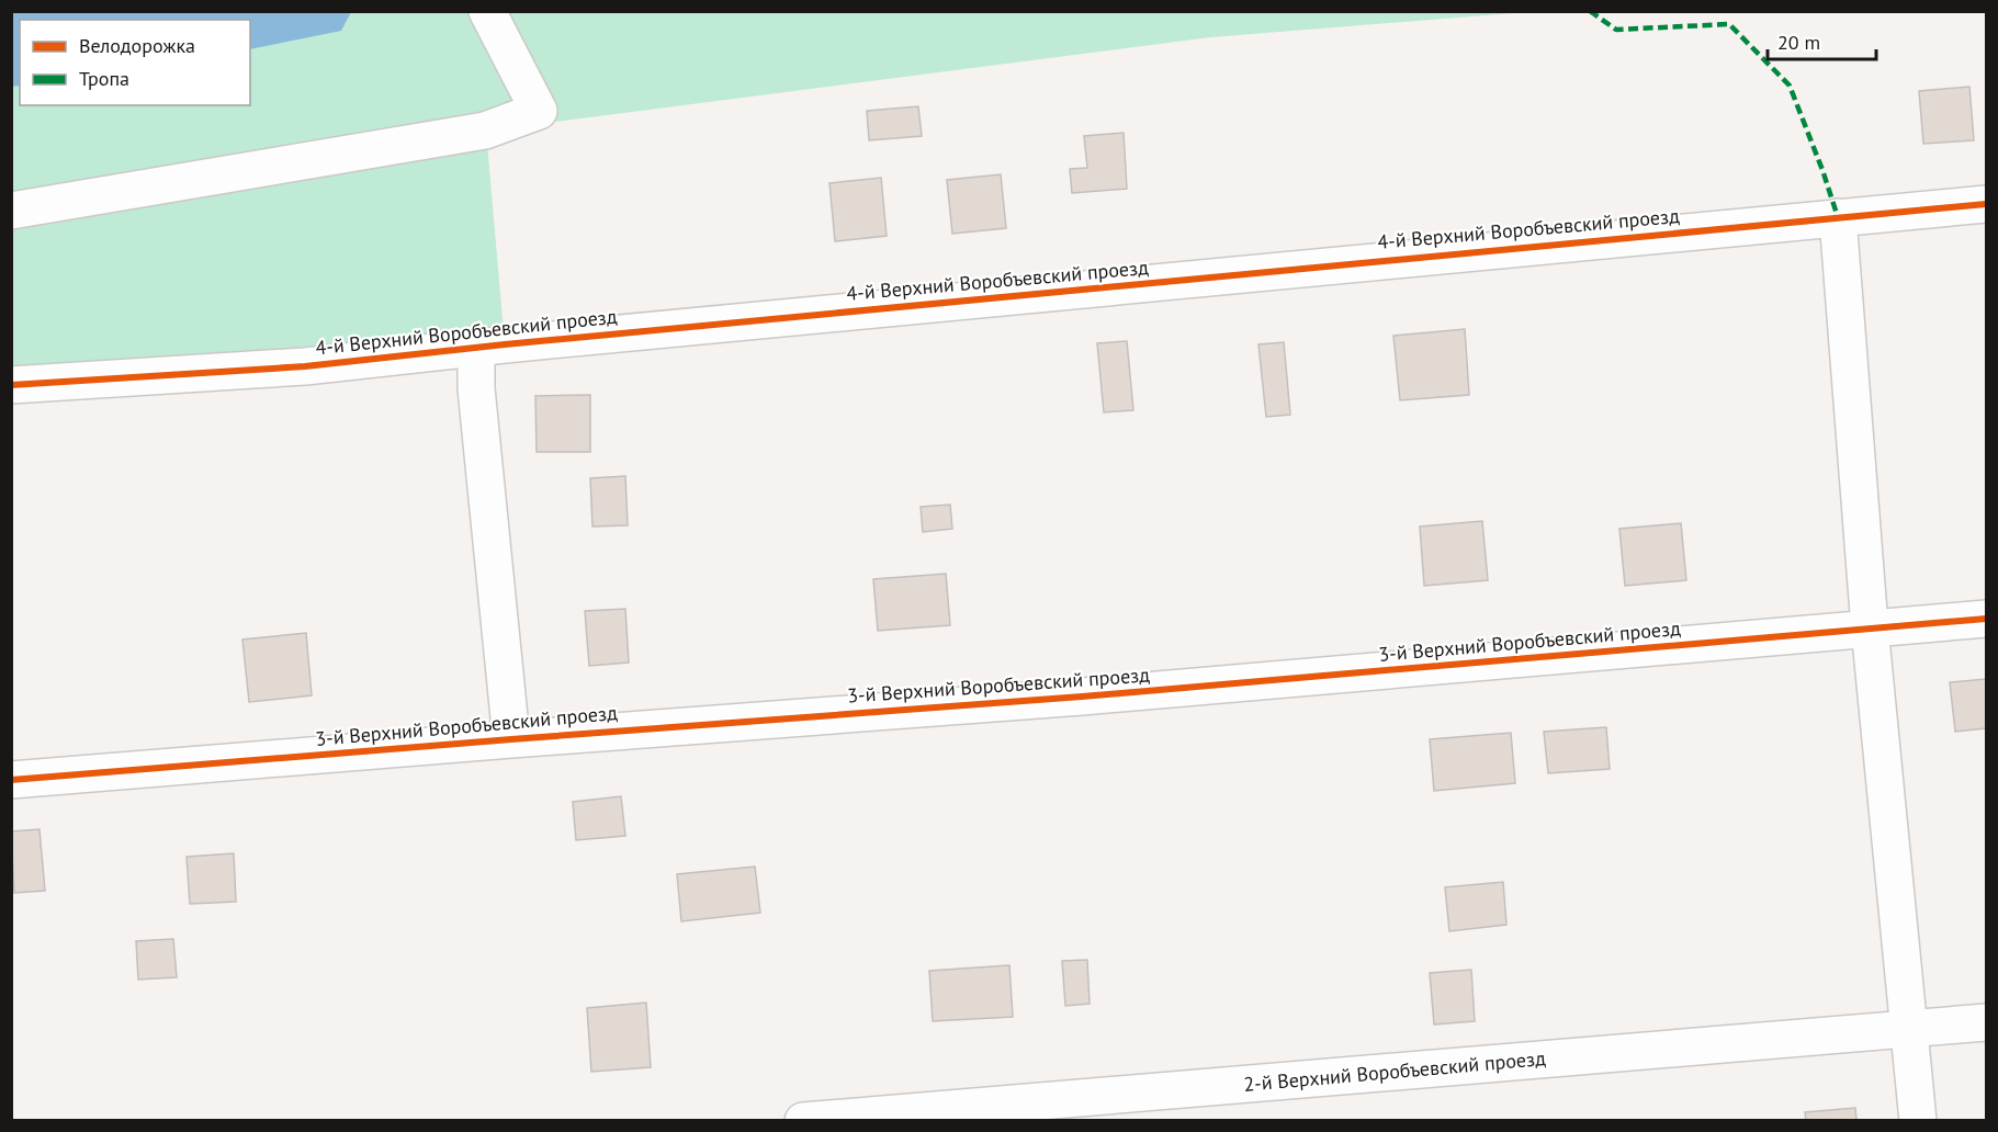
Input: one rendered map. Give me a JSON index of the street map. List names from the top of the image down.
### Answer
{
  "streets": {
    "street": ["4-й Верхний Воробъевский проезд", "3-й Верхний Воробъевский проезд", "2-й Верхний Воробъевский проезд"]
  },
  "legend": ["Велодорожка", "Тропа"],
  "scale_bar": "20 m"
}
